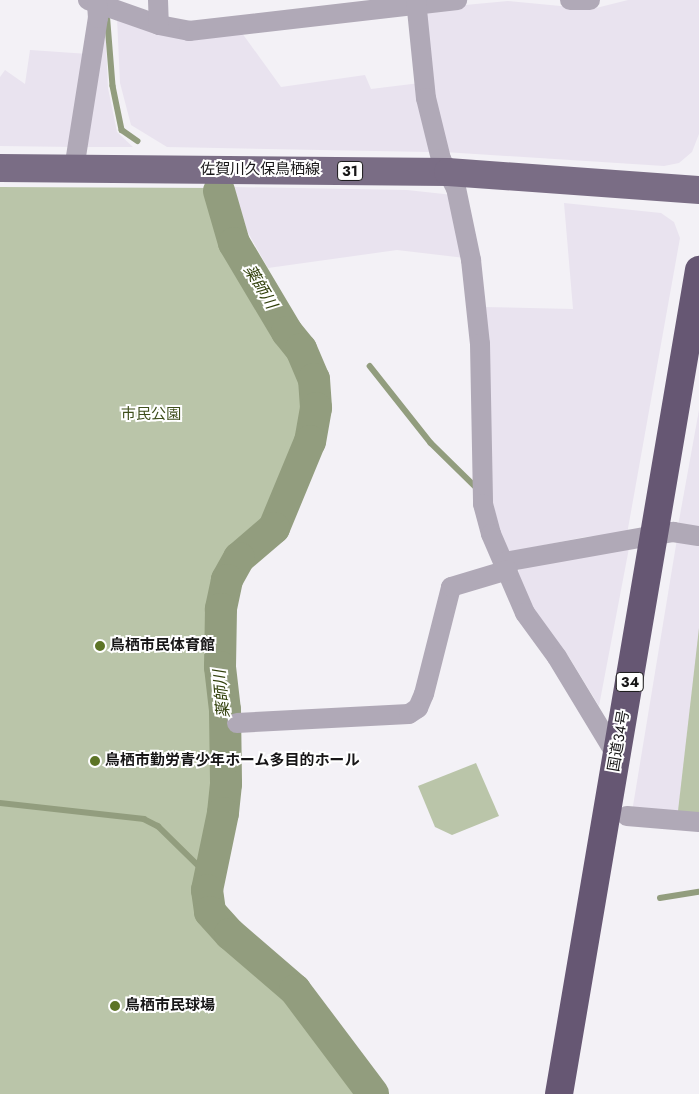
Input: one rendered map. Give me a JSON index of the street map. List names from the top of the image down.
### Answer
{
  "streets": {
    "highway": ["34", "国道34号"],
    "main road": ["佐賀川久保鳥栖線", "31"]
  },
  "water": ["薬師川"],
  "parks": ["市民公園"],
  "places": ["鳥栖市民体育館", "鳥栖市勤労青少年ホーム多目的ホール", "鳥栖市民球場"]
}
